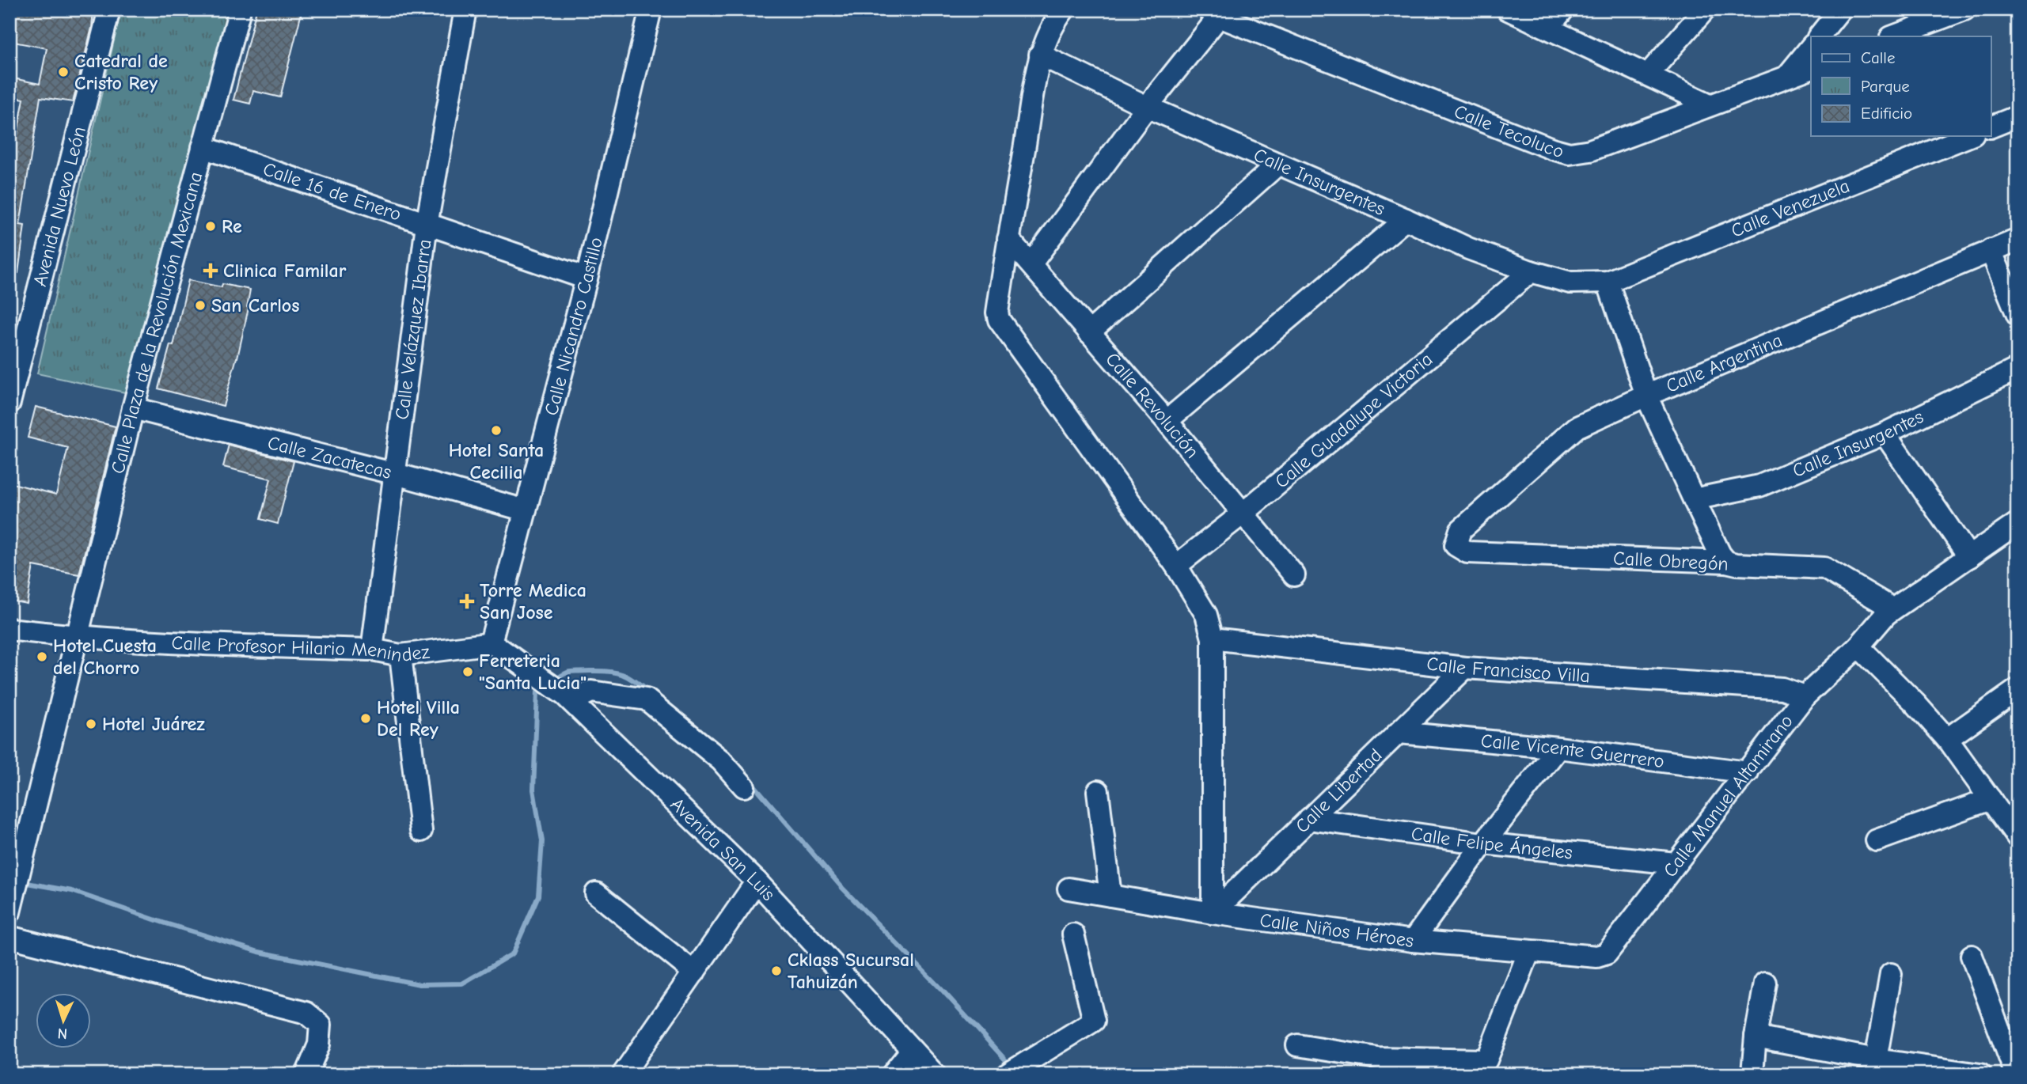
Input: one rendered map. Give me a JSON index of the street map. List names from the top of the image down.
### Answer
{
  "streets": {
    "street": [
      "Calle Tecoluco",
      "Calle Insurgentes",
      "Calle 16 de Enero",
      "Avenida Nuevo León",
      "Calle Venezuela",
      "Calle Plaza de la Revolución Mexicana",
      "Calle Nicandro Castillo",
      "Calle Velázquez Ibarra",
      "Calle Argentina",
      "Calle Revolución",
      "Calle Guadalupe Victoria",
      "Calle Zacatecas",
      "Calle Obregón",
      "Calle Profesor Hilario Menindez",
      "Calle Francisco Villa",
      "Calle Vicente Guerrero",
      "Calle Libertad",
      "Calle Manuel Altamirano",
      "Calle Felipe Ángeles",
      "Avenida San Luis",
      "Calle Niños Héroes"
    ]
  },
  "crossings": [
    ["Calle Insurgentes", "Calle Venezuela"],
    ["Calle Insurgentes", "Calle Guadalupe Victoria"],
    ["Calle 16 de Enero", "Calle Plaza de la Revolución Mexicana"],
    ["Calle 16 de Enero", "Calle Nicandro Castillo"],
    ["Calle 16 de Enero", "Calle Velázquez Ibarra"],
    ["Calle Plaza de la Revolución Mexicana", "Calle Zacatecas"],
    ["Calle Plaza de la Revolución Mexicana", "Calle Profesor Hilario Menindez"],
    ["Calle Nicandro Castillo", "Calle Zacatecas"],
    ["Calle Nicandro Castillo", "Calle Profesor Hilario Menindez"],
    ["Calle Nicandro Castillo", "Avenida San Luis"],
    ["Calle Velázquez Ibarra", "Calle Zacatecas"],
    ["Calle Velázquez Ibarra", "Calle Profesor Hilario Menindez"],
    ["Calle Argentina", "Calle Obregón"],
    ["Calle Revolución", "Calle Guadalupe Victoria"],
    ["Calle Obregón", "Calle Manuel Altamirano"],
    ["Calle Profesor Hilario Menindez", "Avenida San Luis"],
    ["Calle Francisco Villa", "Calle Libertad"],
    ["Calle Francisco Villa", "Calle Manuel Altamirano"],
    ["Calle Vicente Guerrero", "Calle Libertad"],
    ["Calle Vicente Guerrero", "Calle Manuel Altamirano"],
    ["Calle Libertad", "Calle Felipe Ángeles"],
    ["Calle Libertad", "Calle Niños Héroes"],
    ["Calle Manuel Altamirano", "Calle Felipe Ángeles"],
    ["Calle Manuel Altamirano", "Calle Niños Héroes"]
  ],
  "places": {
    "other": [
      "Catedral de Cristo Rey",
      "Re",
      "San Carlos",
      "Hotel Santa Cecilia",
      "Hotel Cuesta del Chorro",
      "Ferreteria \"Santa Lucia\"",
      "Hotel Villa Del Rey",
      "Hotel Juárez",
      "Cklass Sucursal Tahuizán"
    ],
    "health": ["Clinica Familar", "Torre Medica San Jose"]
  },
  "legend": ["Calle", "Parque", "Edificio"],
  "north": "bottom"
}
